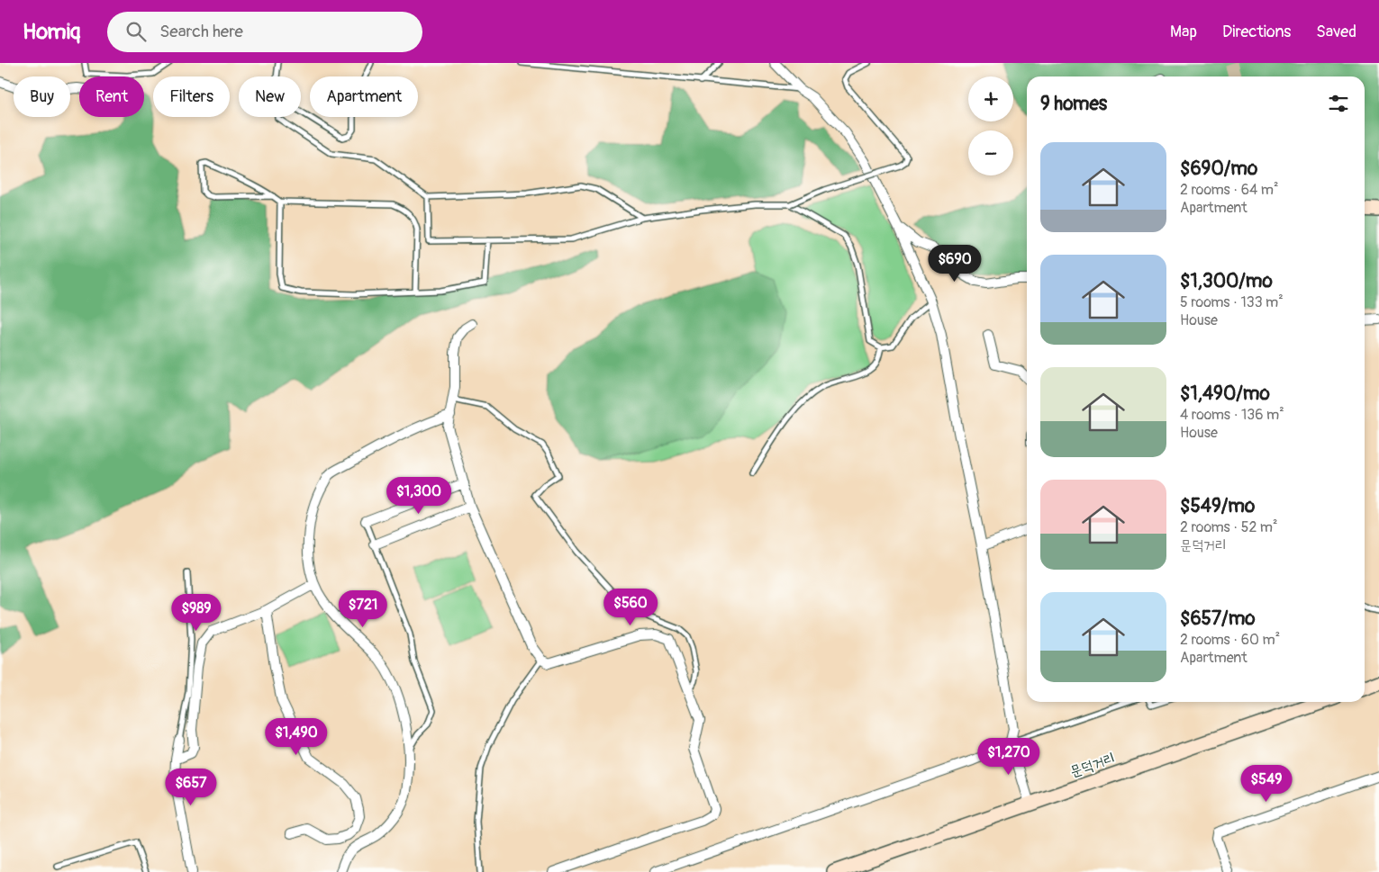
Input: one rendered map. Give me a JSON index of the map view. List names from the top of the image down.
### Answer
{
  "streets": {
    "main road": ["문덕거리"]
  },
  "page": {
    "header": "Homiq",
    "search": "Search here",
    "nav": ["Map", "Directions", "Saved"],
    "map_buttons": ["+", "−"],
    "chip": [
      "Buy",
      "Rent",
      "Filters",
      "New",
      "Apartment"
    ],
    "heading": "9 homes",
    "list": [
      {
        "name": "$690/mo",
        "note": "2 rooms · 64 m² · Apartment"
      },
      {
        "name": "$1,300/mo",
        "note": "5 rooms · 133 m² · House"
      },
      {
        "name": "$1,490/mo",
        "note": "4 rooms · 136 m² · House"
      },
      {
        "name": "$549/mo",
        "note": "2 rooms · 52 m² · 문덕거리"
      },
      {
        "name": "$657/mo",
        "note": "2 rooms · 60 m² · Apartment"
      }
    ],
    "price": [
      "$690",
      "$1,300",
      "$560",
      "$721",
      "$989",
      "$1,490",
      "$1,270",
      "$549",
      "$657"
    ]
  }
}
